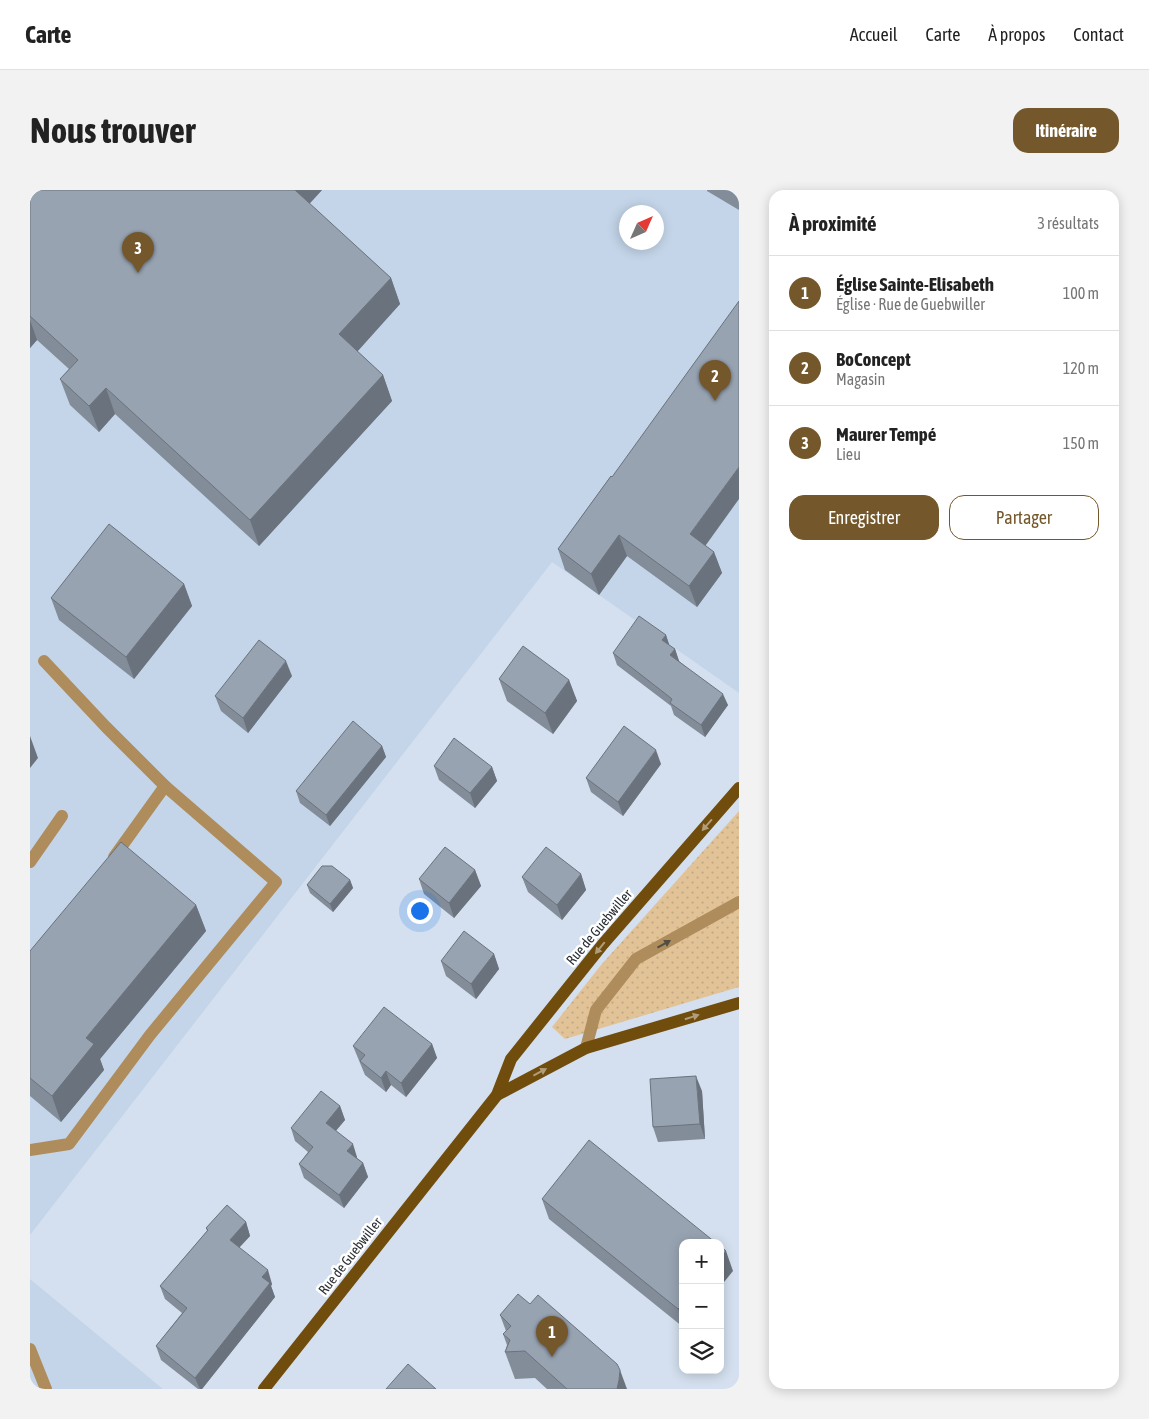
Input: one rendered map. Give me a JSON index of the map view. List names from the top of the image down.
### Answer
{
  "streets": {
    "main road": ["Rue de Guebwiller"]
  },
  "north": "top right",
  "page": {
    "header": "Carte",
    "nav": [
      "Accueil",
      "Carte",
      "À propos",
      "Contact"
    ],
    "buttons": [
      "Itinéraire",
      ["Enregistrer", "Partager"]
    ],
    "title": "Nous trouver",
    "heading": ["À proximité", "3 résultats"],
    "pins": ["3", "2", "1"],
    "list": [
      {
        "mark": "1",
        "name": "Église Sainte-Elisabeth",
        "note": "Église · Rue de Guebwiller",
        "value": "100 m"
      },
      {
        "mark": "2",
        "name": "BoConcept",
        "note": "Magasin",
        "value": "120 m"
      },
      {
        "mark": "3",
        "name": "Maurer Tempé",
        "note": "Lieu",
        "value": "150 m"
      }
    ],
    "map_buttons": ["+", "−"]
  }
}
